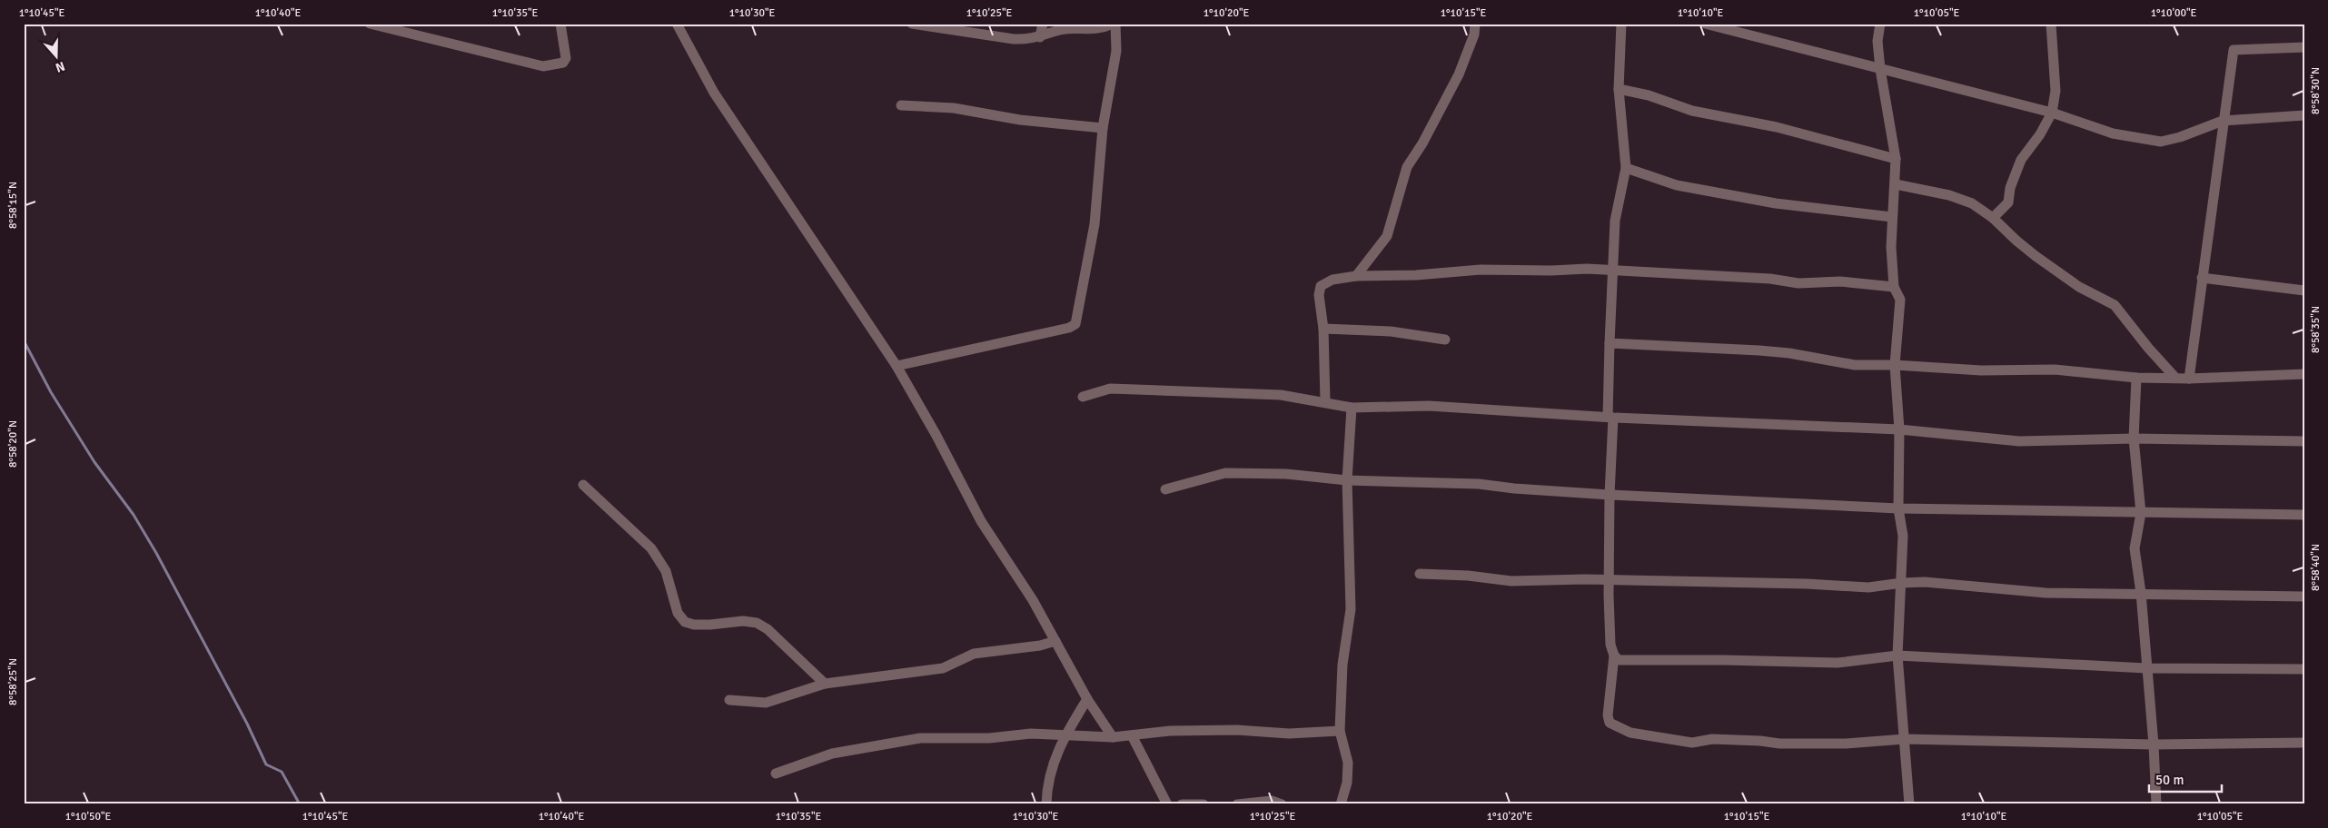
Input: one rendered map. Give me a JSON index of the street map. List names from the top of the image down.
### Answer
{
  "scale_bar": "50 m",
  "north": "bottom",
  "coordinates": [
    "1°10'45\"E",
    "1°10'40\"E",
    "1°10'35\"E",
    "1°10'30\"E",
    "1°10'25\"E",
    "1°10'20\"E",
    "1°10'15\"E",
    "1°10'10\"E",
    "1°10'05\"E",
    "1°10'00\"E",
    "8°58'30\"N",
    "8°58'15\"N",
    "8°58'35\"N",
    "8°58'20\"N",
    "8°58'40\"N",
    "8°58'25\"N",
    "1°10'50\"E"
  ]
}
